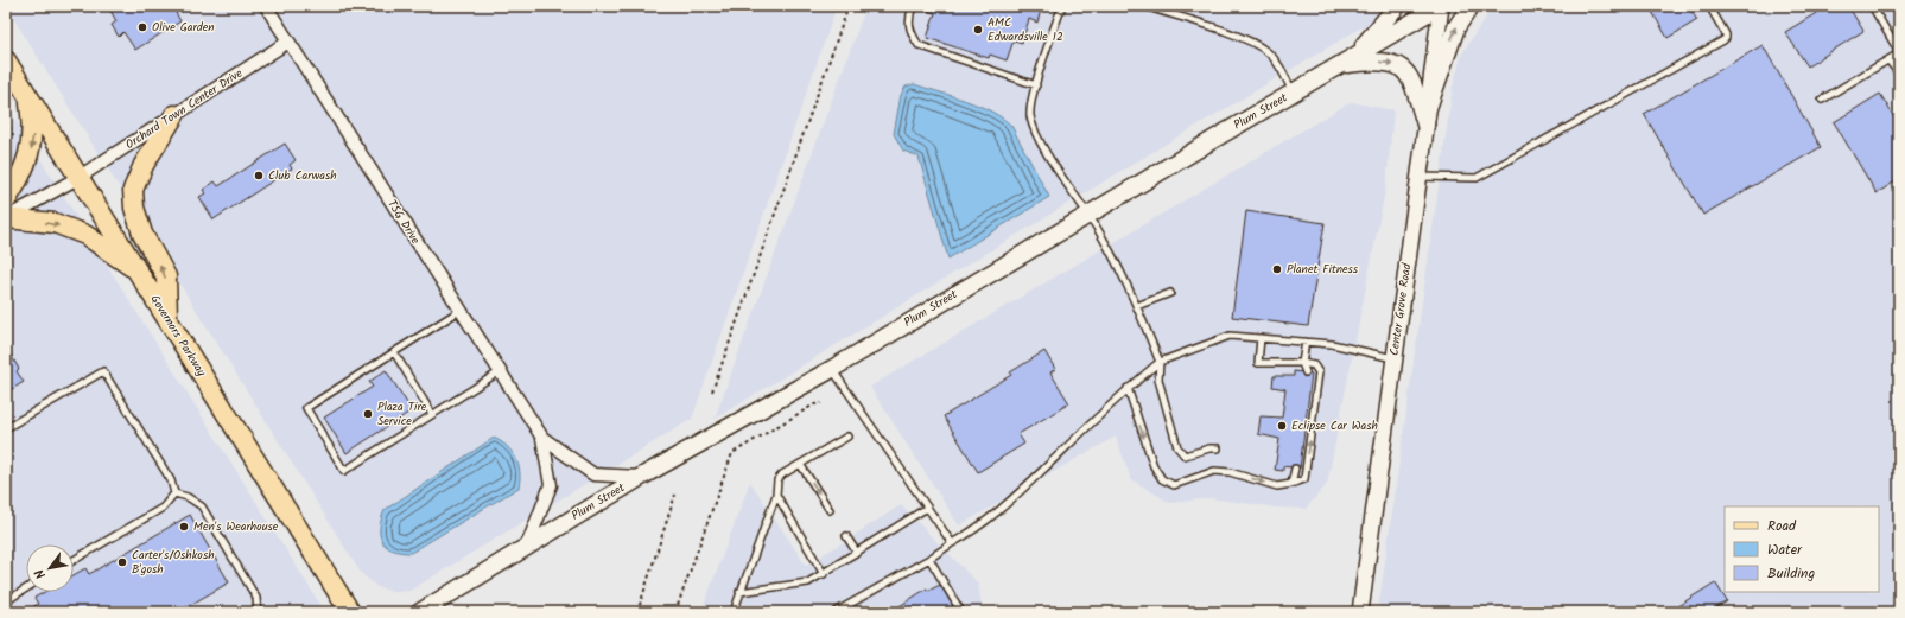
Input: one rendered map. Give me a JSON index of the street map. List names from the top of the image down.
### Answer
{
  "streets": {
    "main road": ["Plum Street", "Governors Parkway"],
    "street": ["Orchard Town Center Drive", "TSG Drive", "Center Grove Road"]
  },
  "crossings": [
    ["Orchard Town Center Drive", "TSG Drive"],
    ["Orchard Town Center Drive", "Governors Parkway"],
    ["Plum Street", "TSG Drive"],
    ["Plum Street", "Center Grove Road"]
  ],
  "places": [
    "Olive Garden",
    "AMC Edwardsville 12",
    "Club Carwash",
    "Planet Fitness",
    "Plaza Tire Service",
    "Eclipse Car Wash",
    "Men's Wearhouse",
    "Carter's/Oshkosh B'gosh"
  ],
  "legend": ["Road", "Water", "Building"],
  "north": "bottom left"
}
